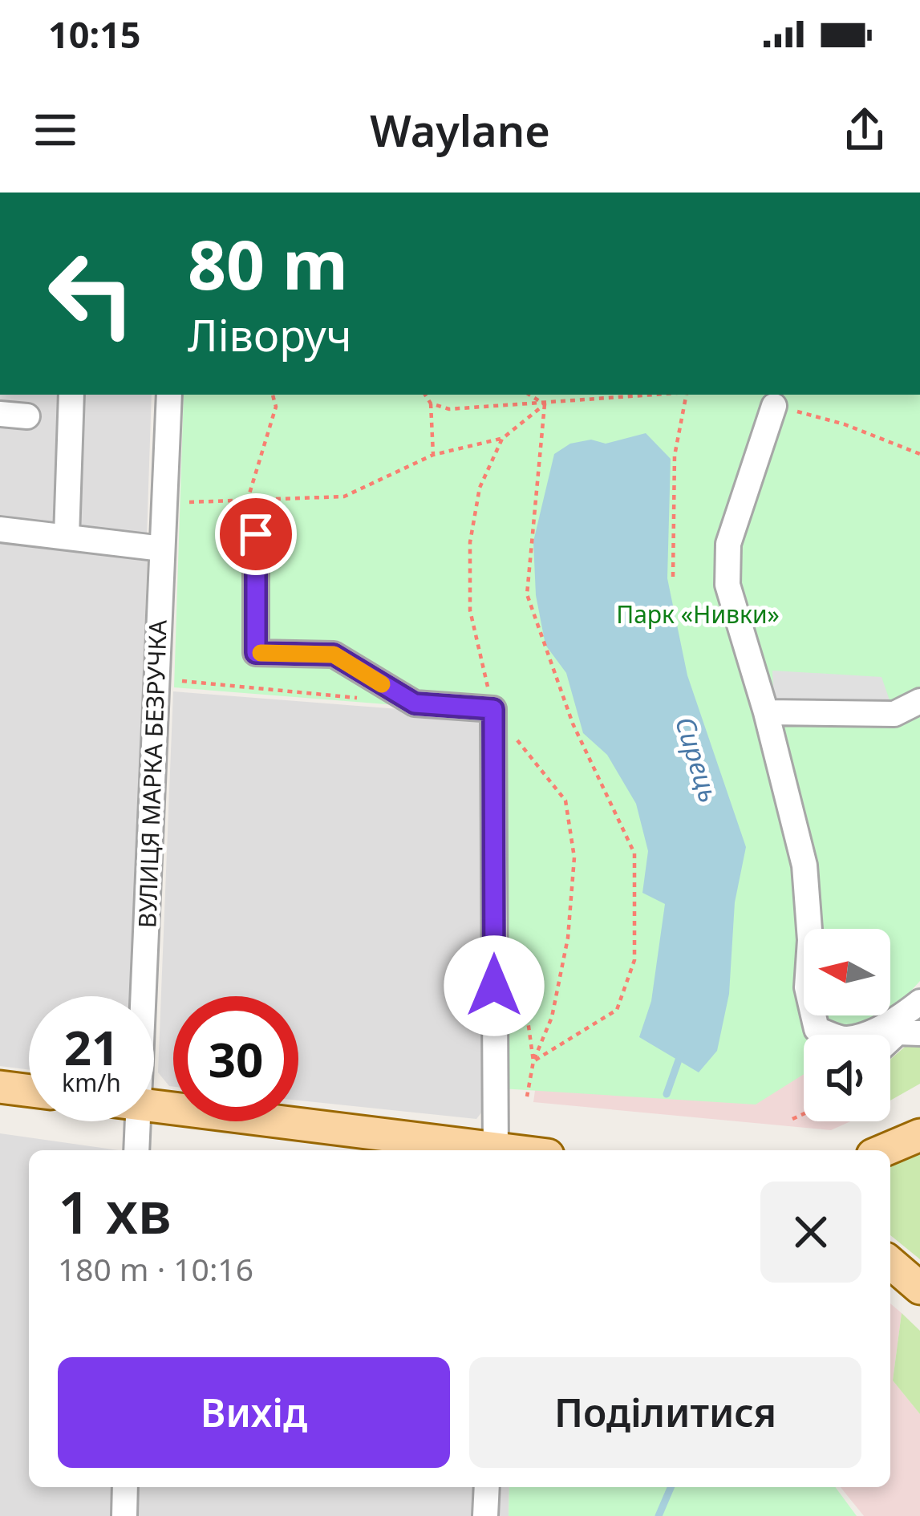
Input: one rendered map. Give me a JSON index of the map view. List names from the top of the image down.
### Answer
{
  "streets": {
    "street": ["ВУЛИЦЯ МАРКА БЕЗРУЧКА"]
  },
  "water": ["Сирець"],
  "parks": ["Парк «Нивки»"],
  "north": "left",
  "page": {
    "status": "10:15",
    "header": "Waylane",
    "turn": ["80 m", "Ліворуч"],
    "speed": "21 km/h",
    "limit": "30",
    "heading": ["1 хв", "180 m · 10:16"],
    "buttons": ["Вихід", "Поділитися"]
  }
}
